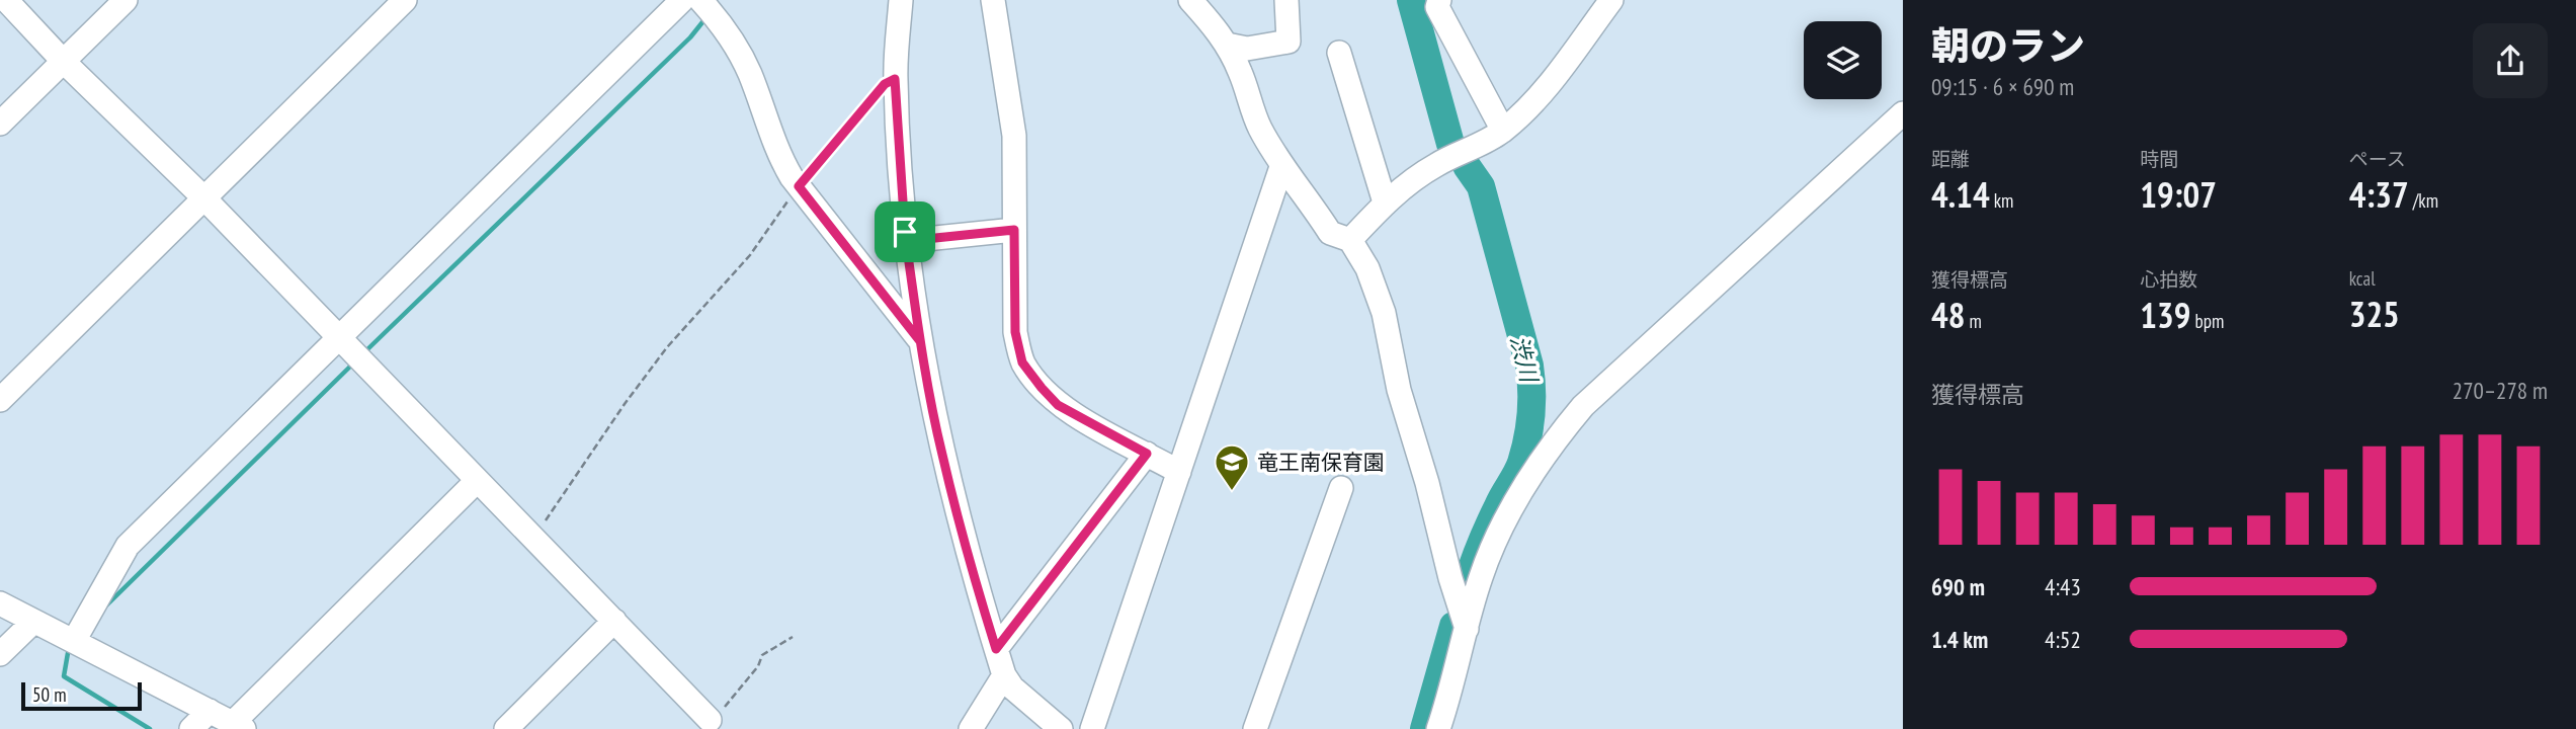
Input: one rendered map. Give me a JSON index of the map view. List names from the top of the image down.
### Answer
{
  "water": ["渋川"],
  "places": {
    "school or university": ["竜王南保育園"]
  },
  "scale_bar": "50 m",
  "page": {
    "heading": ["朝のラン", "09:15 · 6 × 690 m"],
    "stats": [
      ["距離", "4.14 km"],
      ["時間", "19:07"],
      ["ペース", "4:37 /km"],
      ["獲得標高", "48 m"],
      ["心拍数", "139 bpm"],
      ["kcal", "325"]
    ],
    "chart": ["獲得標高", "270–278 m"],
    "list": [
      {
        "name": "690 m",
        "note": "4:43"
      },
      {
        "name": "1.4 km",
        "note": "4:52"
      }
    ],
    "scale": "50 m"
  }
}
